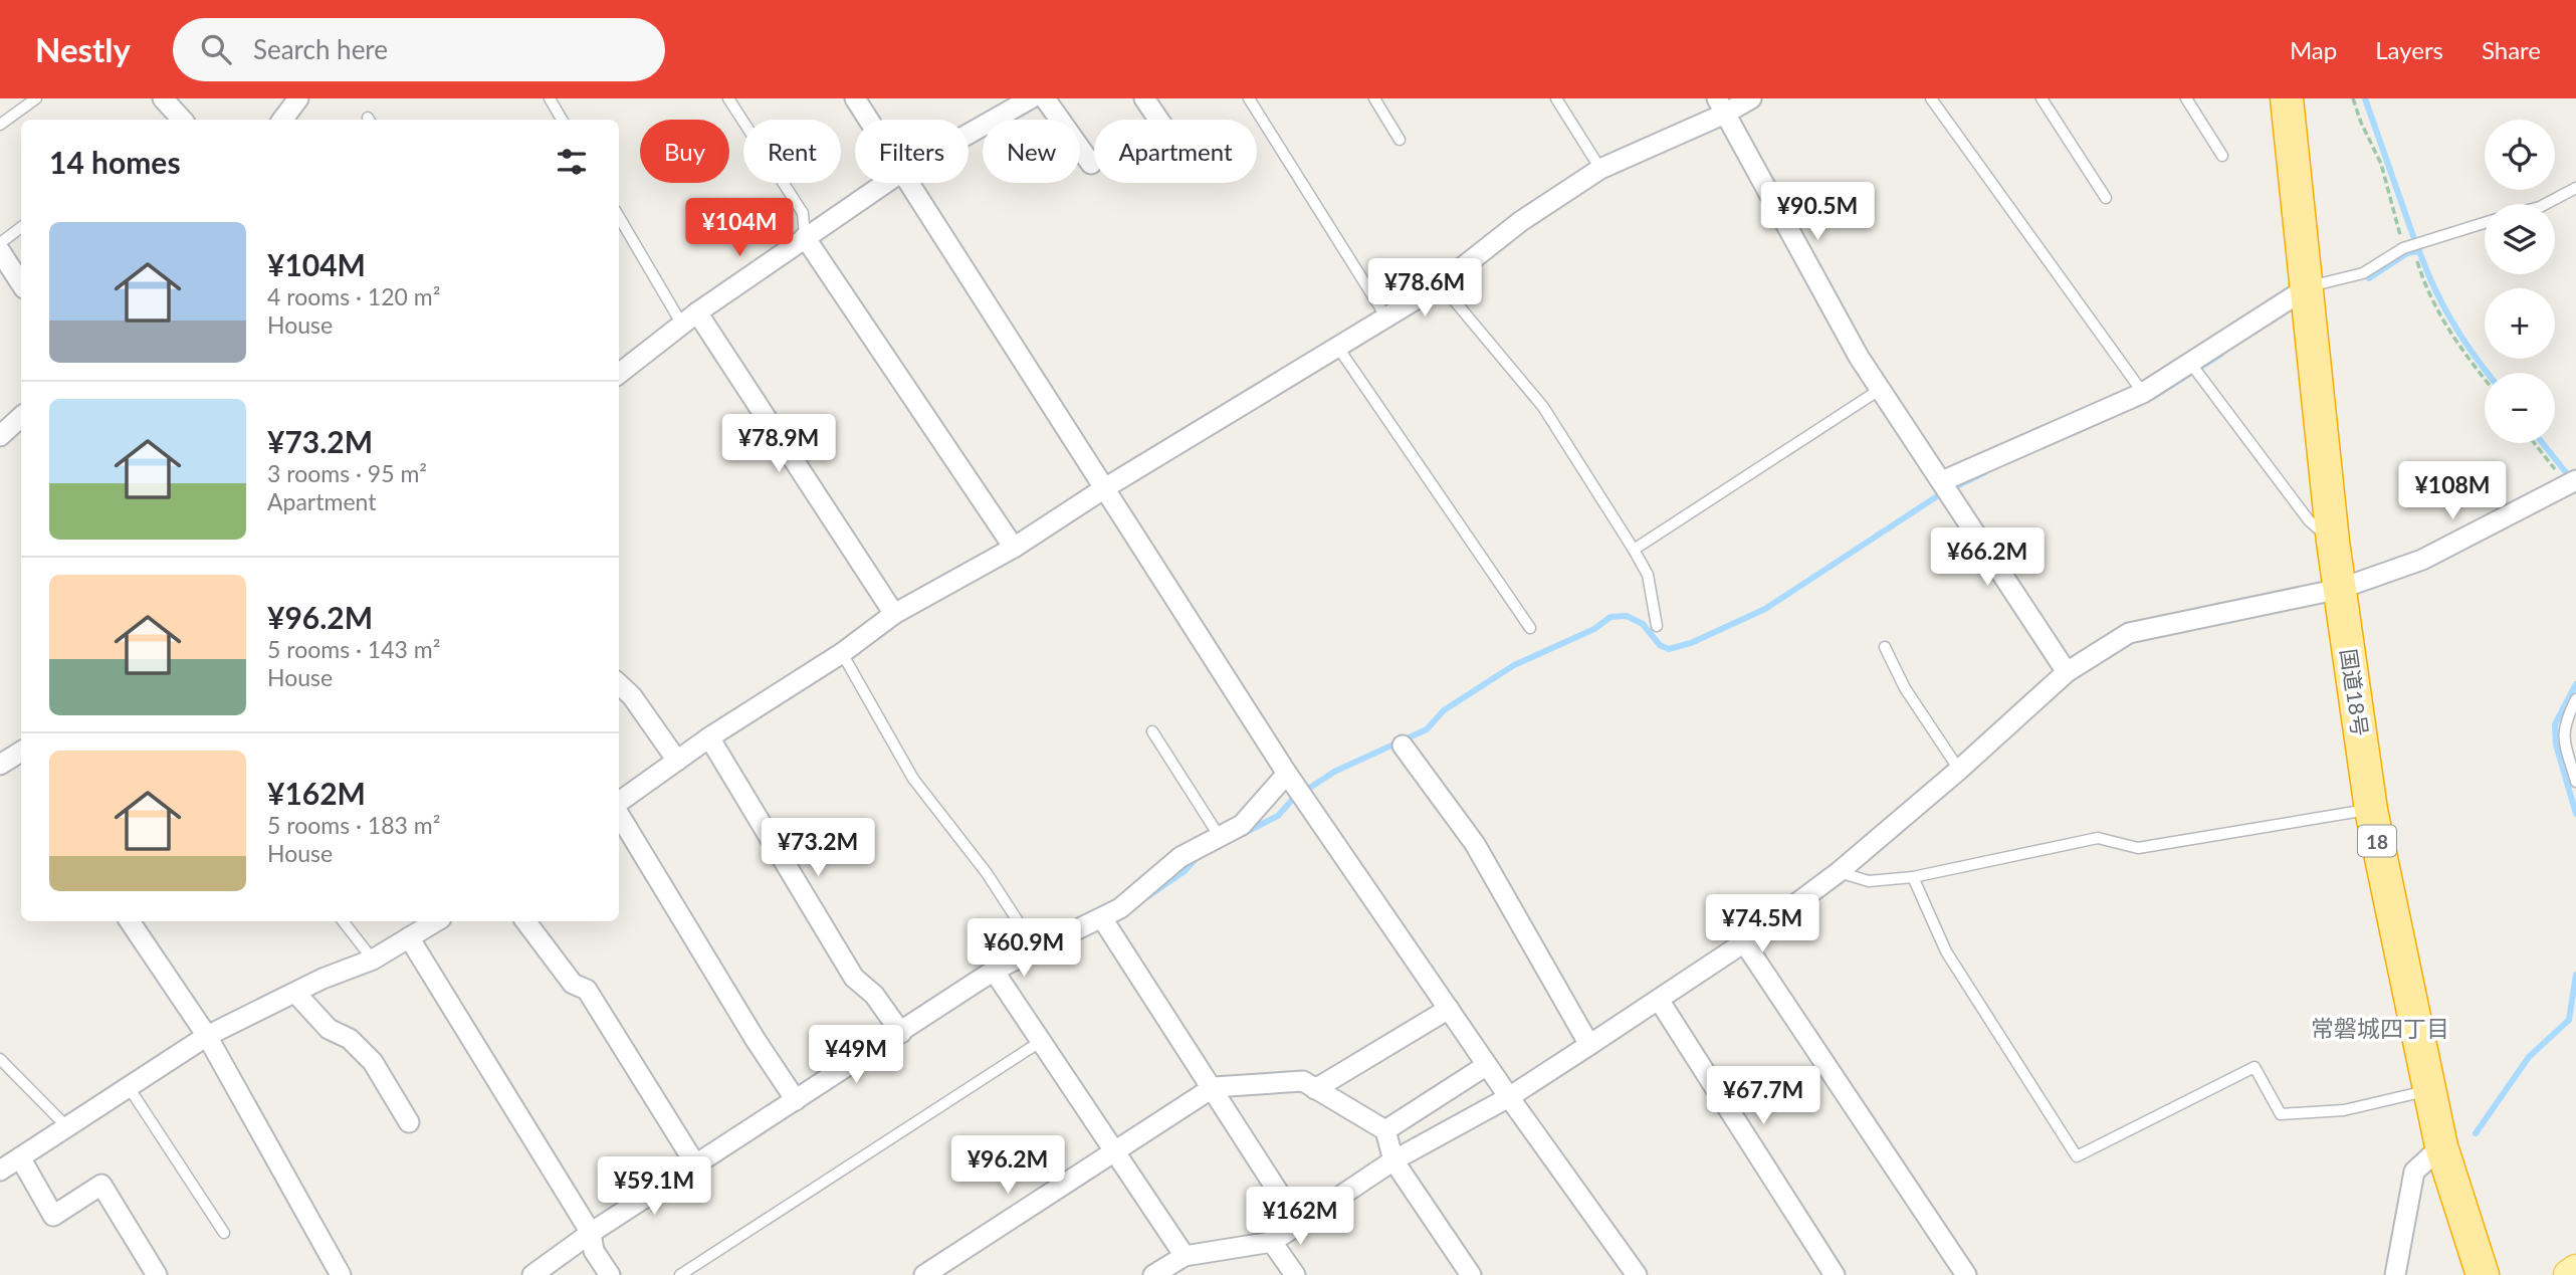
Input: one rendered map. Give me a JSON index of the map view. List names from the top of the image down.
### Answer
{
  "streets": {
    "highway": ["国道18号", "18"]
  },
  "districts": ["常磐城四丁目"],
  "page": {
    "header": "Nestly",
    "search": "Search here",
    "nav": ["Map", "Layers", "Share"],
    "map_buttons": ["+", "−"],
    "chip": [
      "Buy",
      "Rent",
      "Filters",
      "New",
      "Apartment"
    ],
    "heading": "14 homes",
    "price": [
      "¥90.5M",
      "¥104M",
      "¥78.6M",
      "¥78.9M",
      "¥108M",
      "¥66.2M",
      "¥73.2M",
      "¥74.5M",
      "¥60.9M",
      "¥49M",
      "¥67.7M",
      "¥96.2M",
      "¥59.1M",
      "¥162M"
    ],
    "list": [
      {
        "name": "¥104M",
        "note": "4 rooms · 120 m² · House"
      },
      {
        "name": "¥73.2M",
        "note": "3 rooms · 95 m² · Apartment"
      },
      {
        "name": "¥96.2M",
        "note": "5 rooms · 143 m² · House"
      },
      {
        "name": "¥162M",
        "note": "5 rooms · 183 m² · House"
      }
    ]
  }
}
